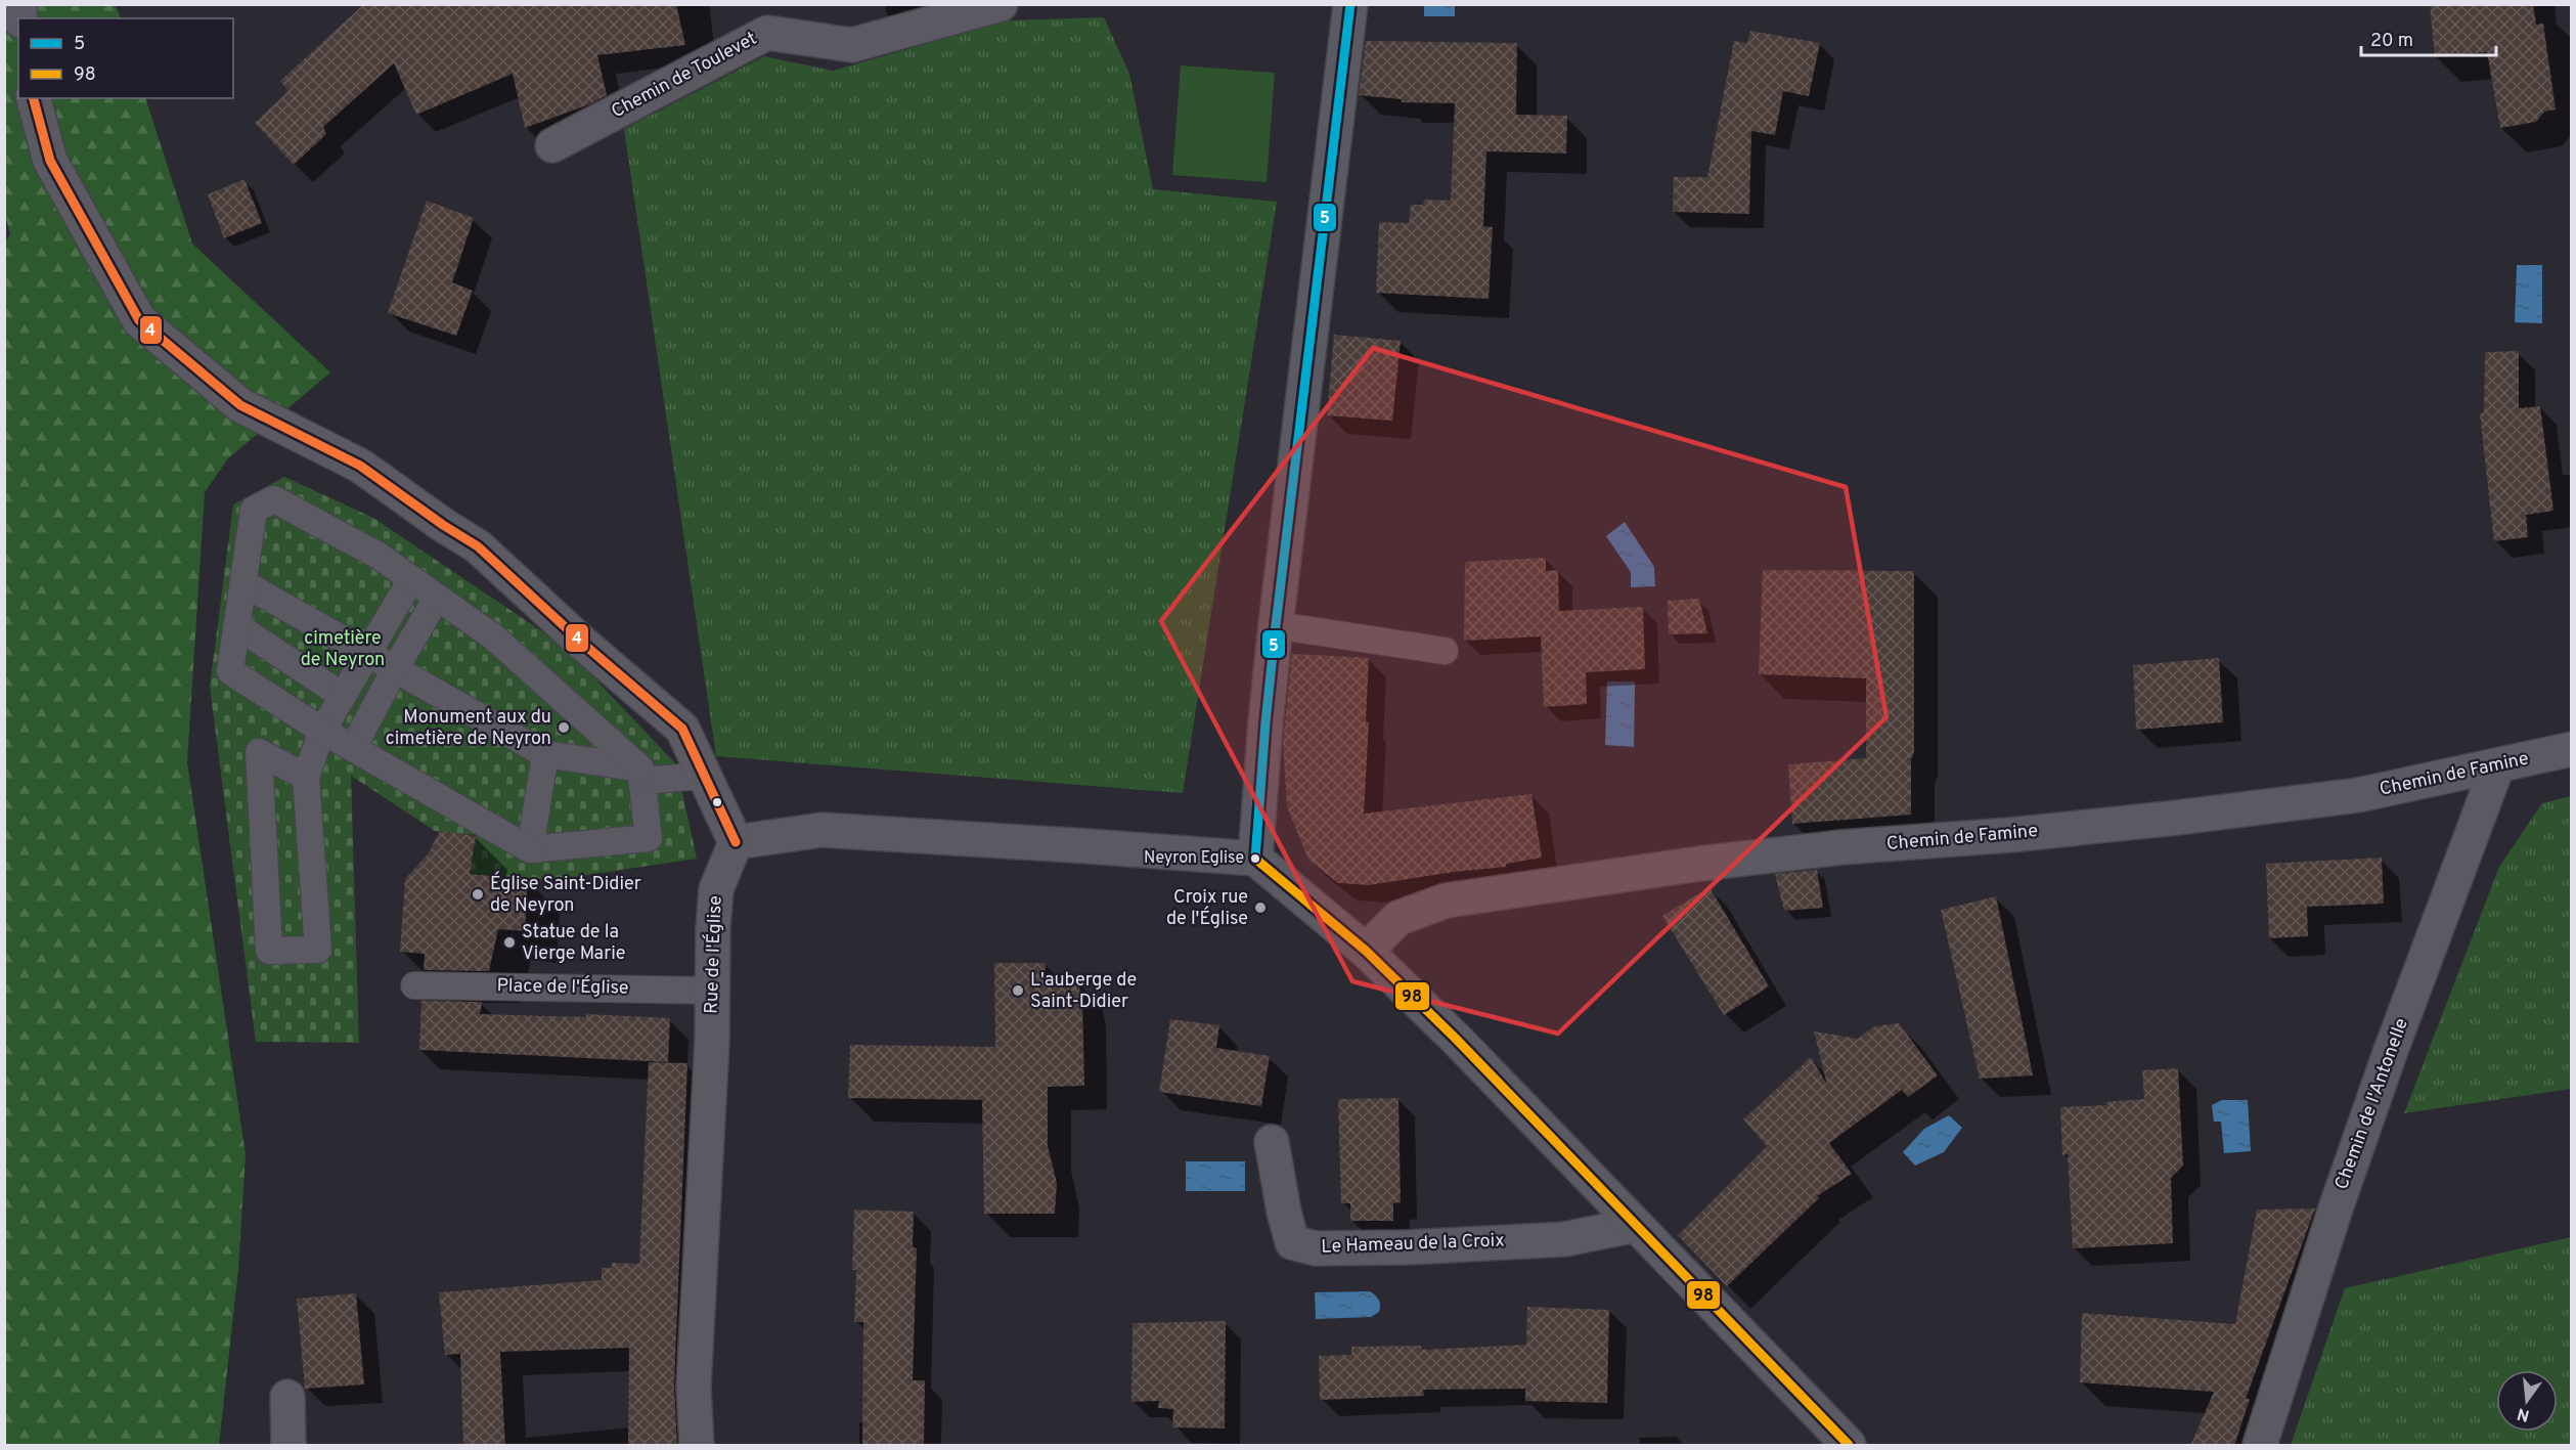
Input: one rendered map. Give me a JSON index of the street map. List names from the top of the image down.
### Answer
{
  "streets": {
    "street": [
      "Chemin de Toulevet",
      "Chemin de Famine",
      "Rue de l'Église",
      "Chemin de l'Antonelle",
      "Le Hameau de la Croix"
    ],
    "lane": ["Place de l'Église"]
  },
  "crossings": [
    ["Chemin de Famine", "Chemin de l'Antonelle"],
    ["Rue de l'Église", "Place de l'Église"]
  ],
  "parks": ["cimetière de Neyron"],
  "places": [
    "Monument aux du cimetière de Neyron",
    "Neyron Eglise",
    "Église Saint-Didier de Neyron",
    "Croix rue de l'Église",
    "Statue de la Vierge Marie",
    "L'auberge de Saint-Didier"
  ],
  "lines": ["transit line 5", "transit line 4", "transit line 98"],
  "legend": ["5", "98"],
  "scale_bar": "20 m",
  "north": "bottom"
}
